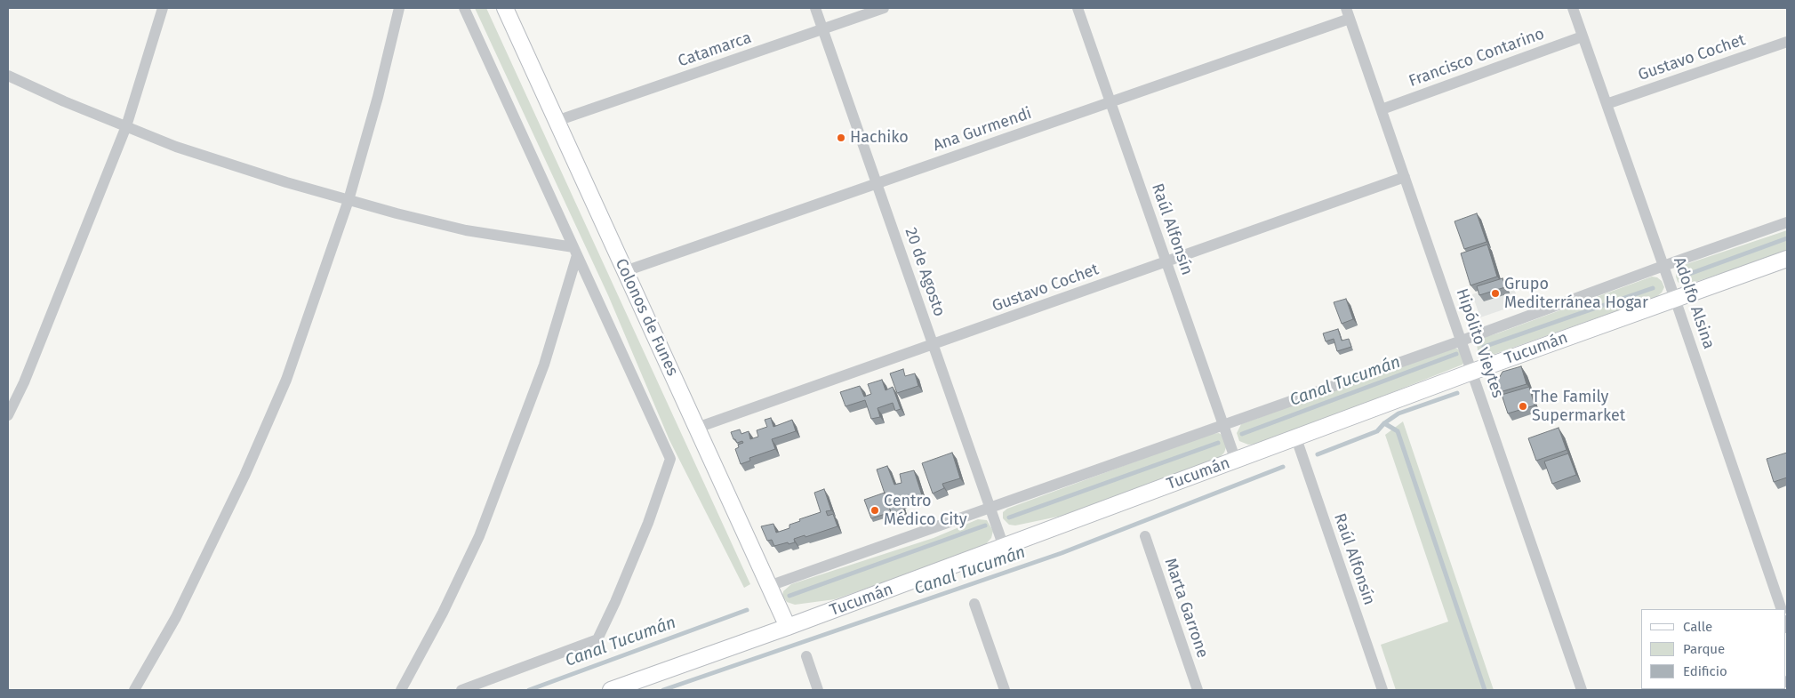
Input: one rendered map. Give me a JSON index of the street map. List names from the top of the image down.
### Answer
{
  "streets": {
    "main road": ["Colonos de Funes", "Tucumán"],
    "street": [
      "Catamarca",
      "Francisco Contarino",
      "Gustavo Cochet",
      "Ana Gurmendi",
      "Raúl Alfonsín",
      "20 de Agosto",
      "Adolfo Alsina",
      "Hipólito Vieytes",
      "Marta Garrone"
    ]
  },
  "crossings": [
    ["Catamarca", "20 de Agosto"],
    ["Catamarca", "Colonos de Funes"],
    ["Francisco Contarino", "Adolfo Alsina"],
    ["Francisco Contarino", "Hipólito Vieytes"],
    ["Gustavo Cochet", "Raúl Alfonsín"],
    ["Gustavo Cochet", "20 de Agosto"],
    ["Gustavo Cochet", "Adolfo Alsina"],
    ["Gustavo Cochet", "Colonos de Funes"],
    ["Gustavo Cochet", "Hipólito Vieytes"],
    ["Ana Gurmendi", "Raúl Alfonsín"],
    ["Ana Gurmendi", "20 de Agosto"],
    ["Ana Gurmendi", "Colonos de Funes"],
    ["Ana Gurmendi", "Hipólito Vieytes"],
    ["Raúl Alfonsín", "Tucumán"],
    ["20 de Agosto", "Tucumán"],
    ["Adolfo Alsina", "Tucumán"],
    ["Colonos de Funes", "Tucumán"],
    ["Hipólito Vieytes", "Tucumán"]
  ],
  "water": ["Canal Tucumán"],
  "places": [
    "Hachiko",
    "Grupo Mediterránea Hogar",
    "The Family Supermarket",
    "Centro Médico City"
  ],
  "legend": ["Calle", "Parque", "Edificio"]
}
